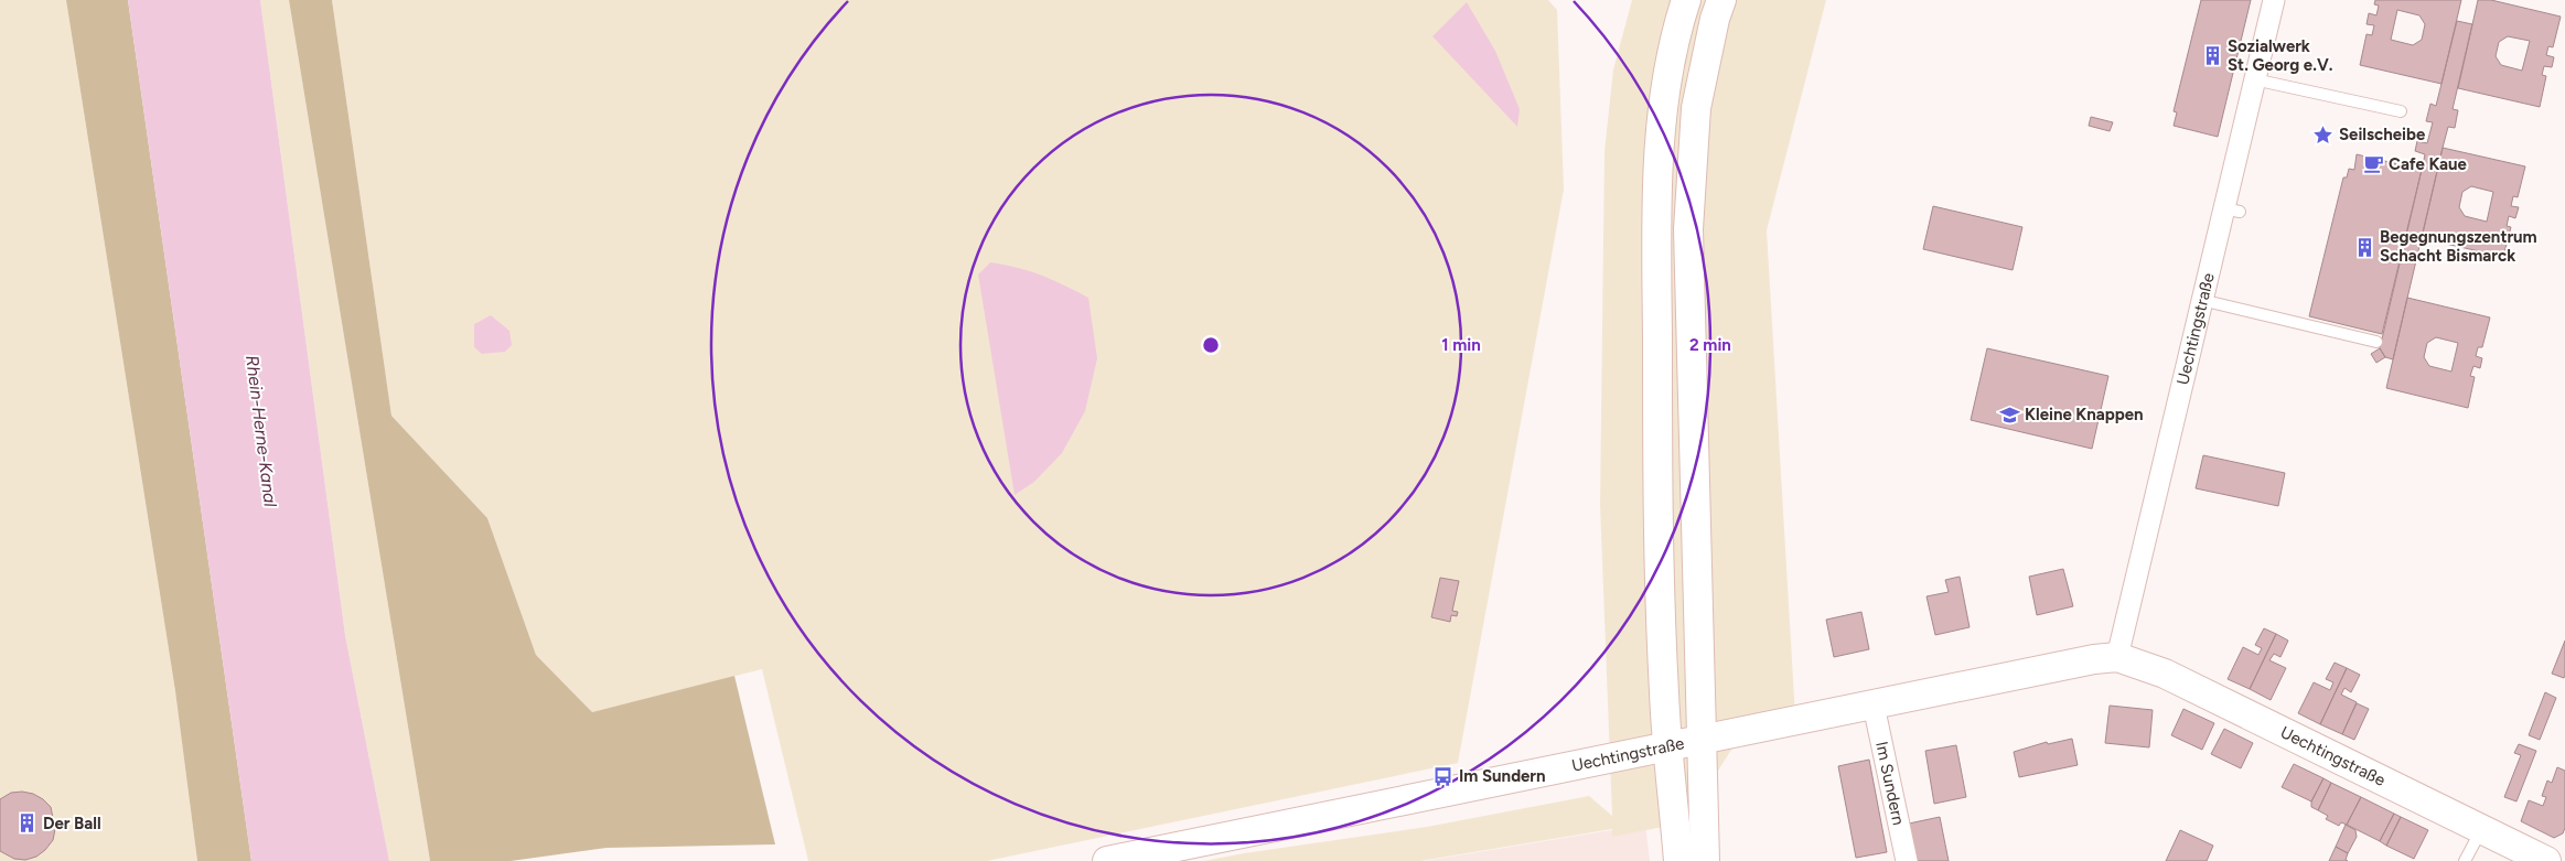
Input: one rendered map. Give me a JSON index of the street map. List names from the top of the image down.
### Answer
{
  "streets": {
    "main road": ["Uechtingstraße"],
    "street": ["Im Sundern"]
  },
  "crossings": [
    ["Uechtingstraße", "Im Sundern"]
  ],
  "water": ["Rhein-Herne-Kanal"],
  "places": {
    "building": ["Sozialwerk St. Georg e.V.", "Begegnungszentrum Schacht Bismarck", "Der Ball"],
    "place": ["Seilscheibe"],
    "cafe": ["Cafe Kaue"],
    "school or university": ["Kleine Knappen"],
    "bus stop": ["Im Sundern"]
  },
  "rings": ["1 min", "2 min"]
}
